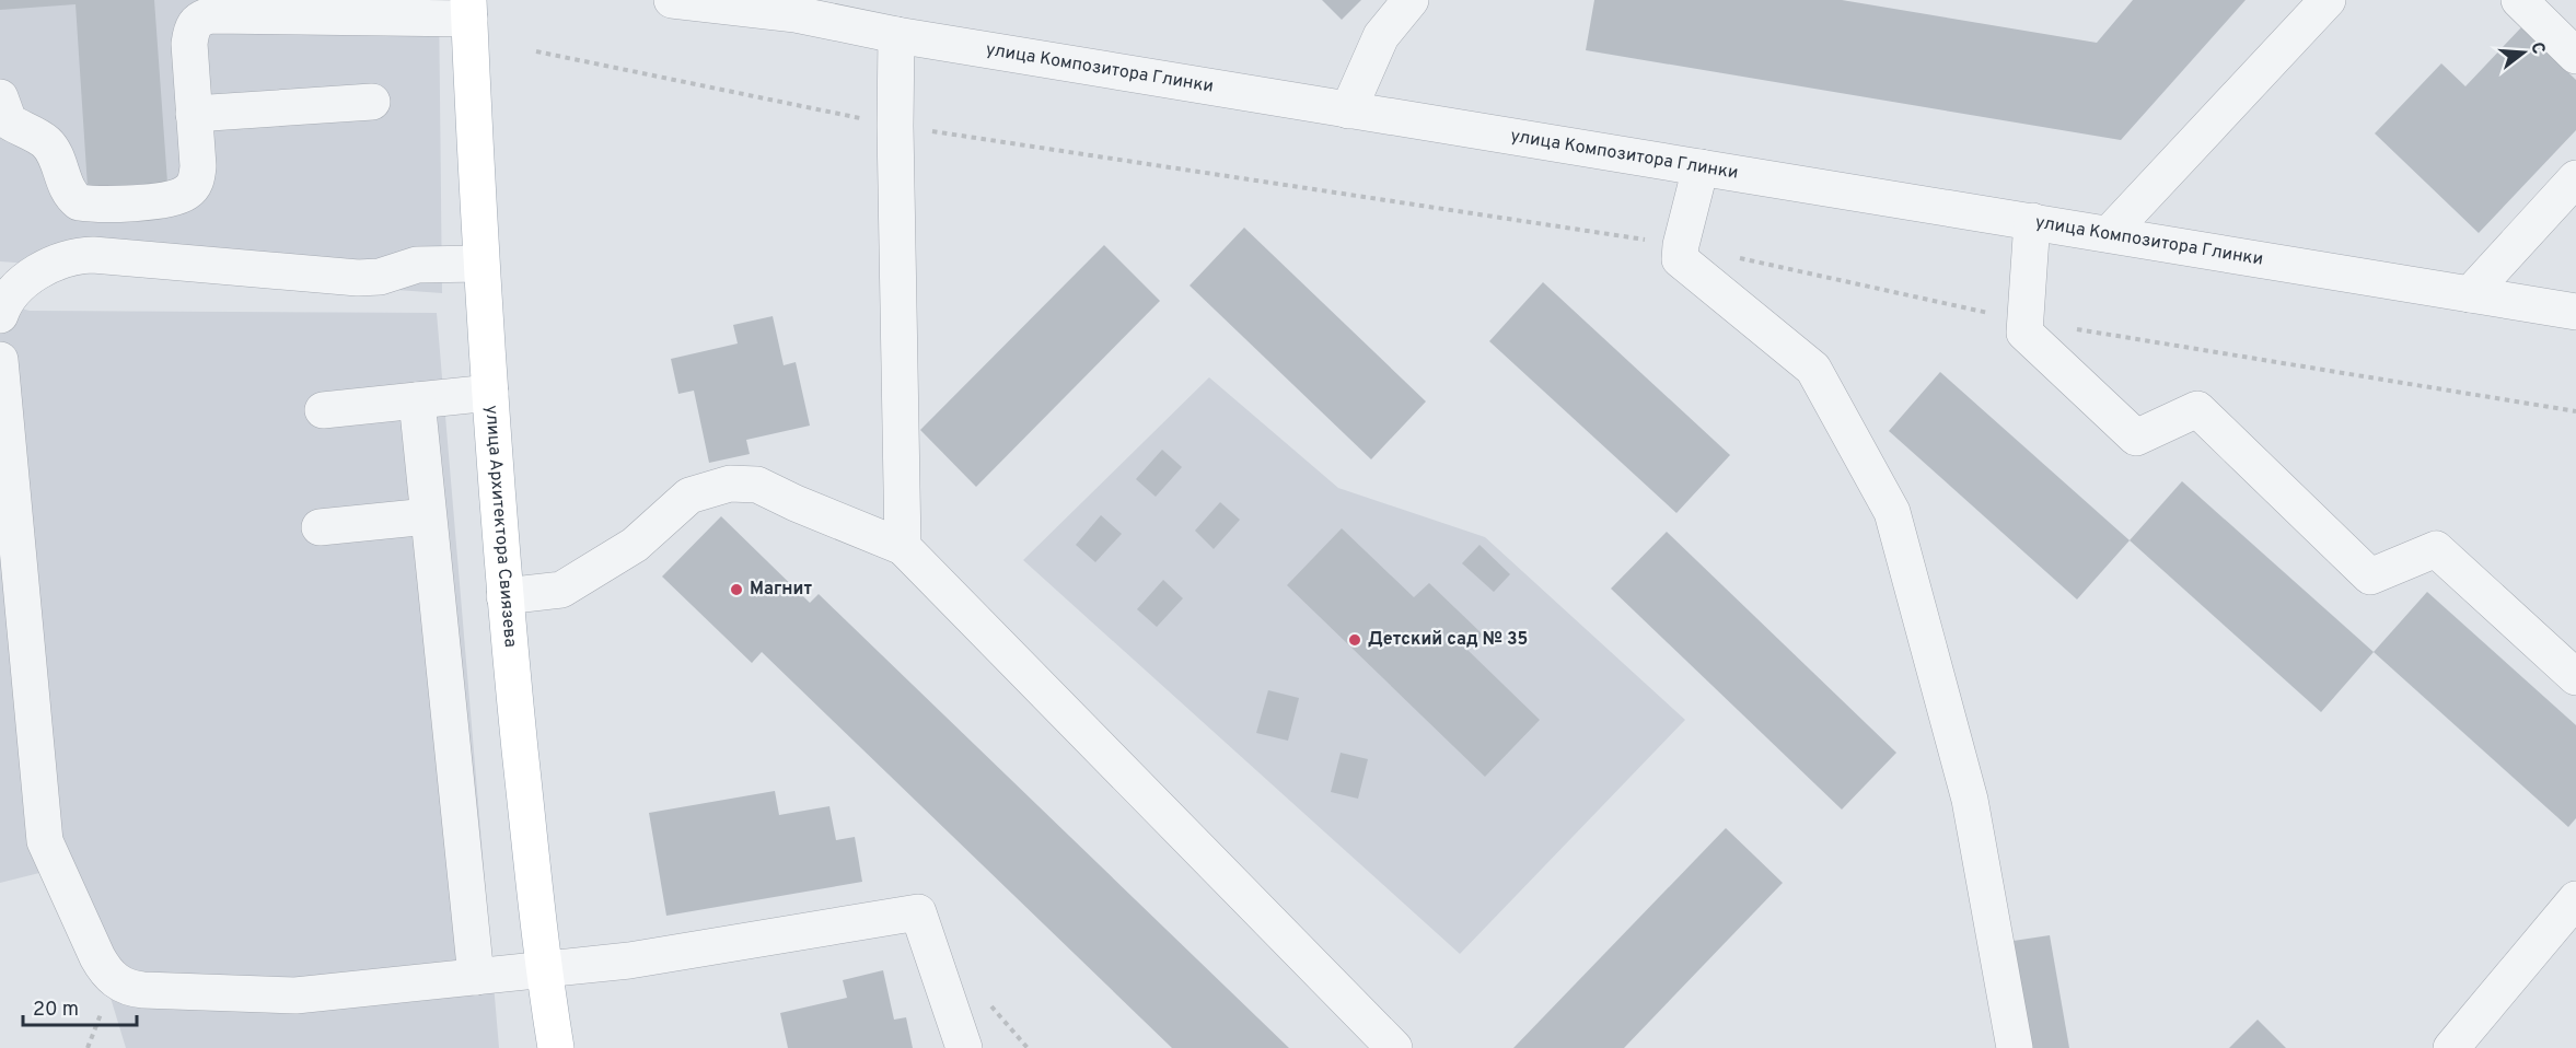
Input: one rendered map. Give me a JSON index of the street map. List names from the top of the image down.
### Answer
{
  "streets": {
    "main road": ["улица Архитектора Свиязева"],
    "street": ["улица Композитора Глинки"]
  },
  "places": ["Магнит", "Детский сад № 35"],
  "scale_bar": "20 m",
  "north": "right"
}
